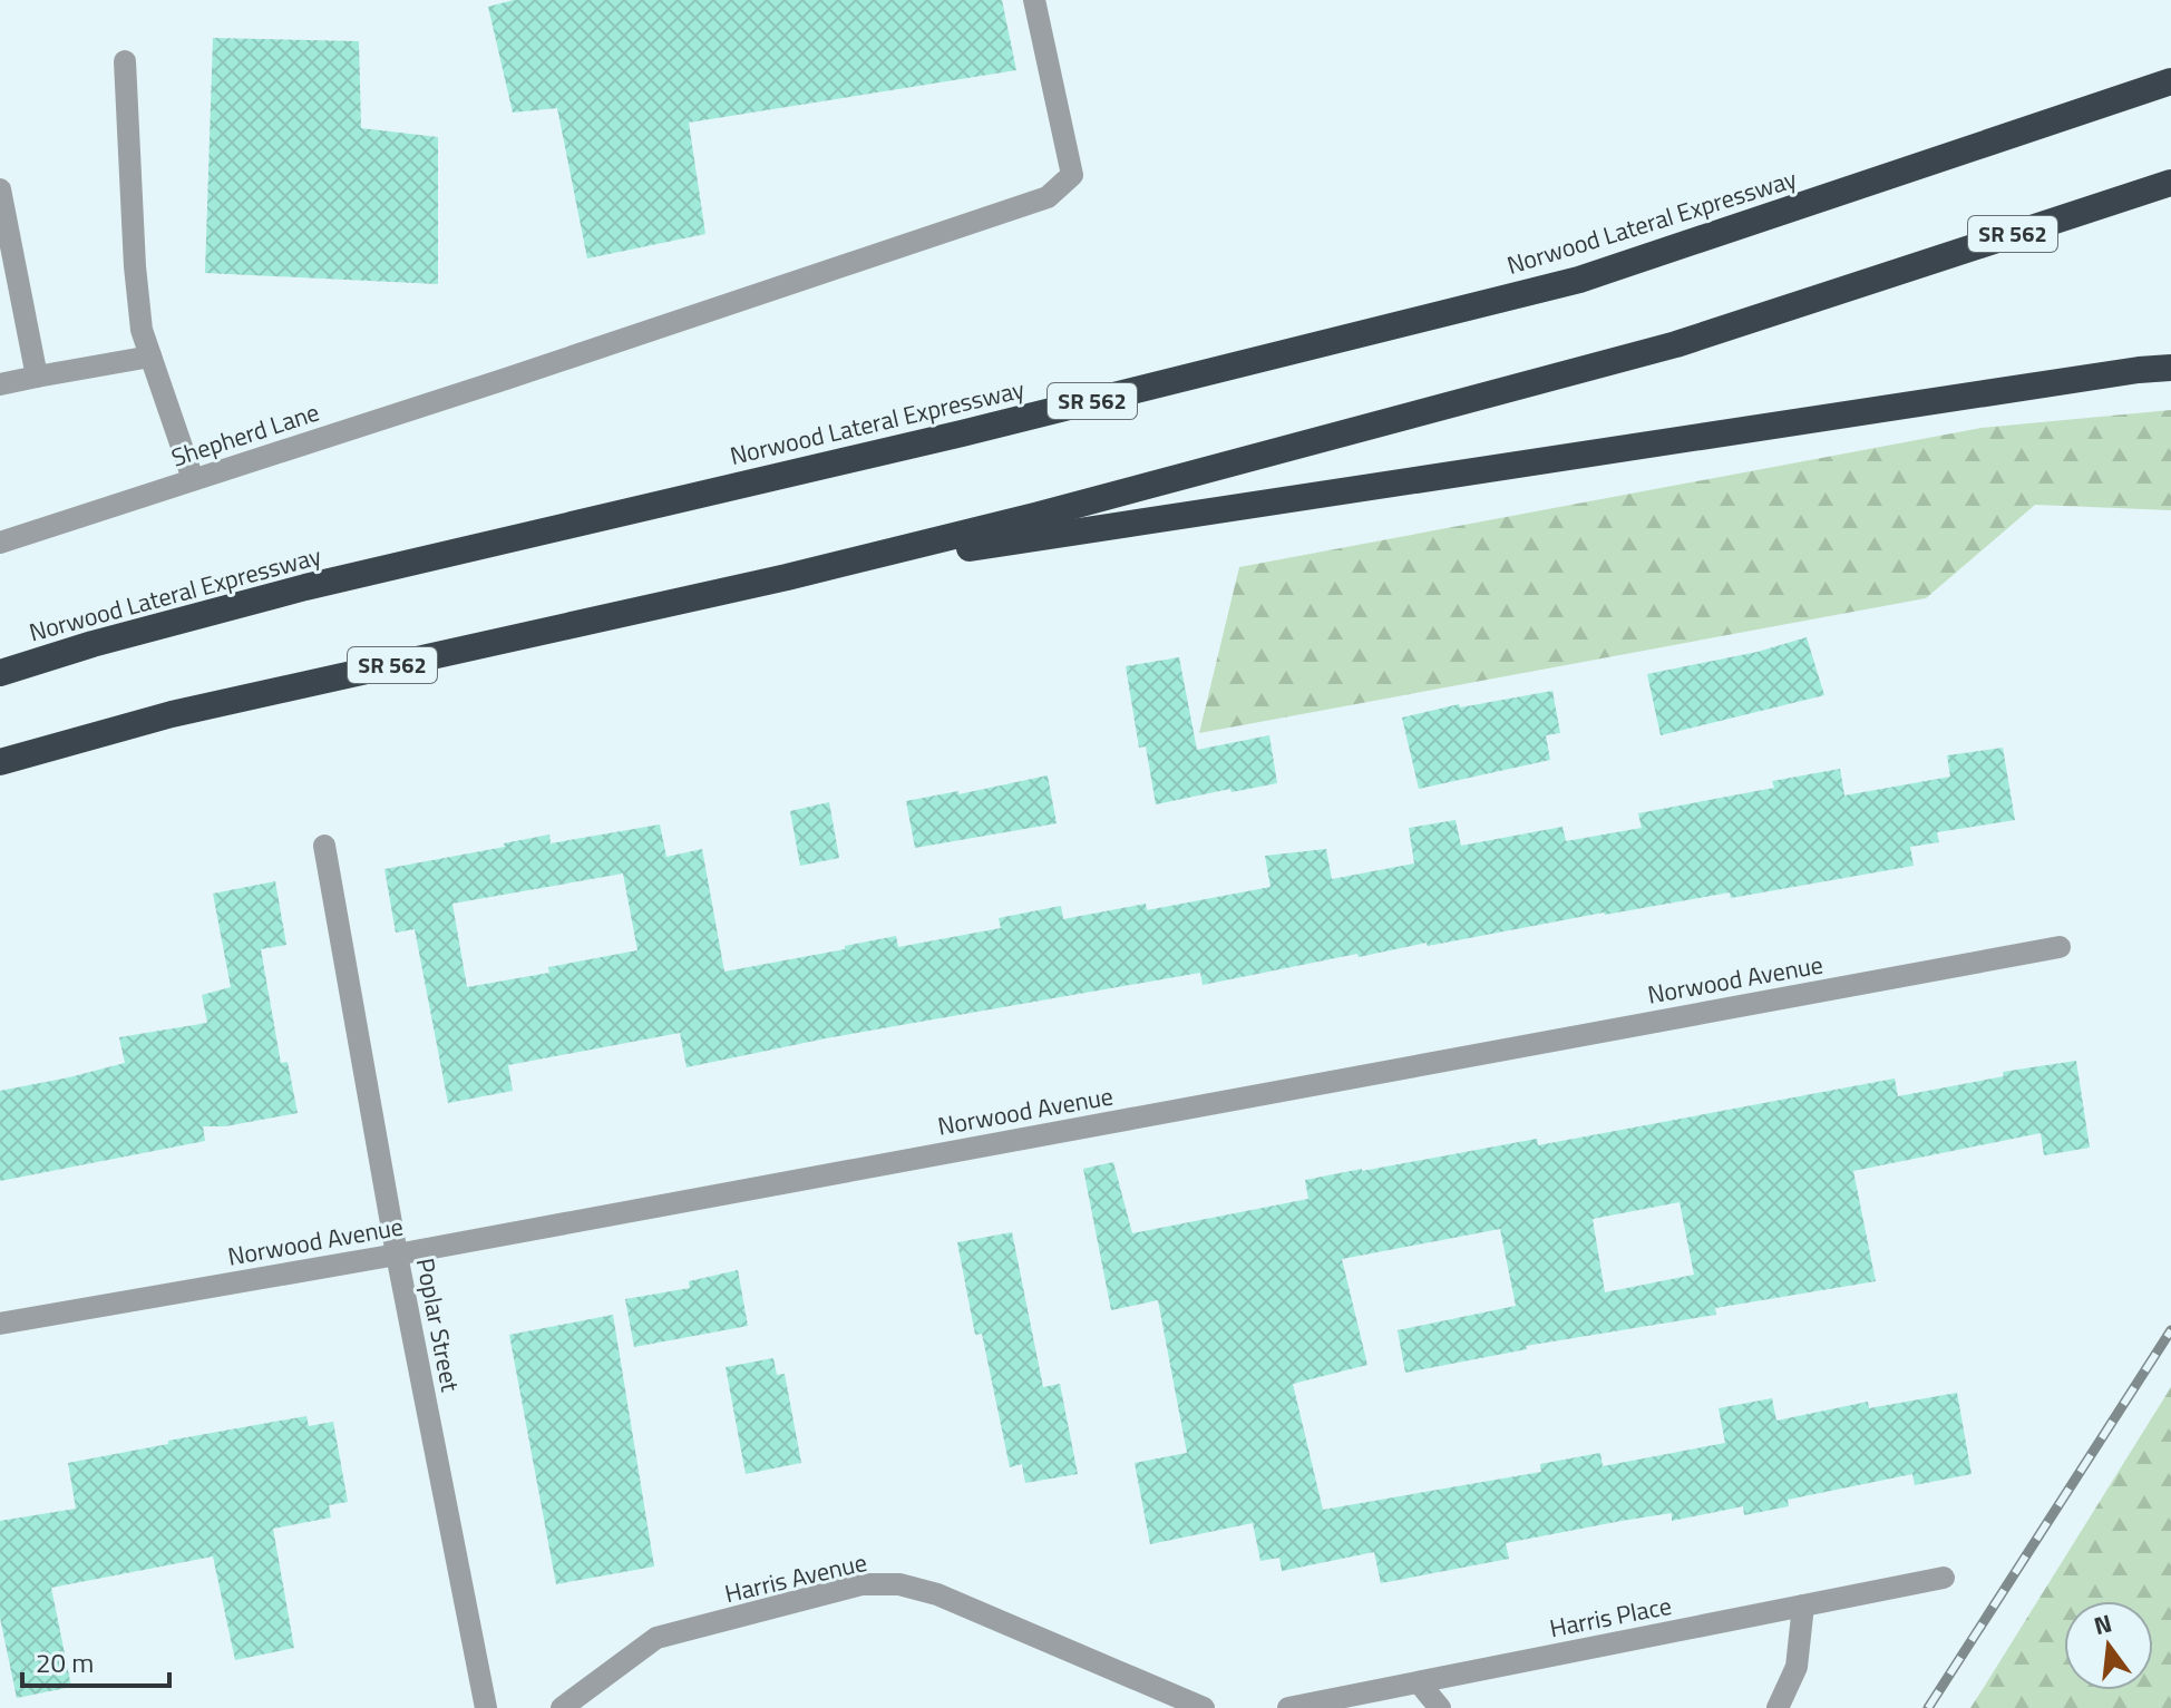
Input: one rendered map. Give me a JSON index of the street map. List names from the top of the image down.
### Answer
{
  "streets": {
    "highway": ["Norwood Lateral Expressway", "SR 562"],
    "street": [
      "Shepherd Lane",
      "Norwood Avenue",
      "Poplar Street",
      "Harris Avenue",
      "Harris Place"
    ]
  },
  "crossings": [
    ["Norwood Avenue", "Poplar Street"]
  ],
  "scale_bar": "20 m",
  "north": "top"
}
